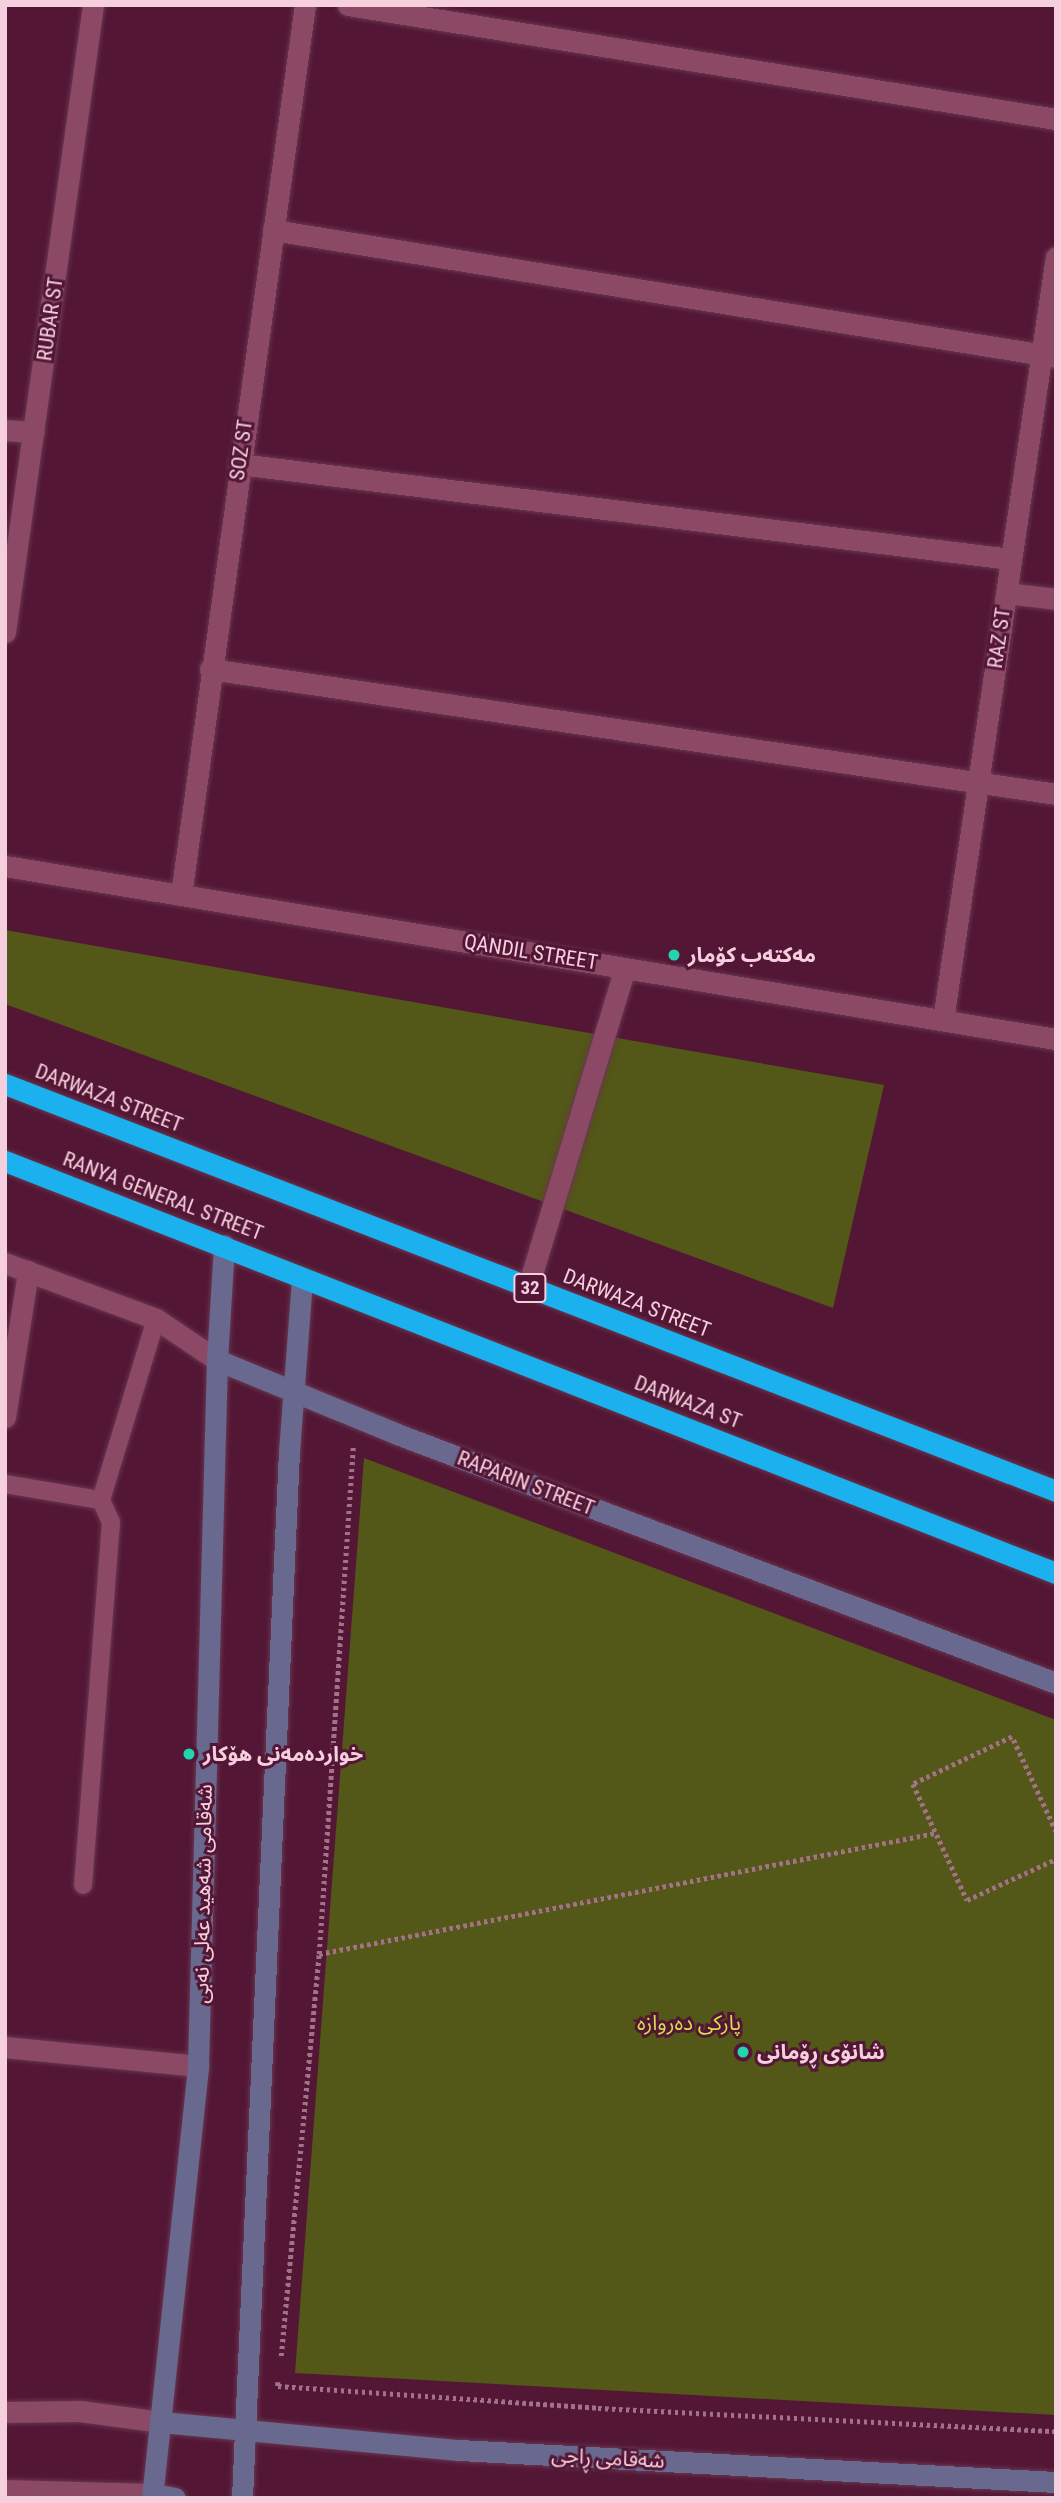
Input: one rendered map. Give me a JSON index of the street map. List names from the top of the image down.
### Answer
{
  "streets": {
    "highway": [
      "DARWAZA STREET",
      "RANYA GENERAL STREET",
      "32",
      "DARWAZA ST"
    ],
    "main road": ["RAPARIN STREET", "شەقامی شەهید عەلی نەبی", "شەقامی ڕاجی"],
    "street": [
      "RUBAR ST",
      "SOZ ST",
      "RAZ ST",
      "QANDIL STREET"
    ]
  },
  "crossings": [
    ["SOZ ST", "QANDIL STREET"],
    ["RAZ ST", "QANDIL STREET"],
    ["RANYA GENERAL STREET", "DARWAZA ST"],
    ["RANYA GENERAL STREET", "شەقامی شەهید عەلی نەبی"],
    ["RAPARIN STREET", "شەقامی شەهید عەلی نەبی"],
    ["شەقامی شەهید عەلی نەبی", "شەقامی ڕاجی"]
  ],
  "parks": ["پارکی دەروازە"],
  "places": ["مەکتەب کۆمار", "خواردەمەنی هۆکار", "شانۆی ڕۆمانی"]
}
